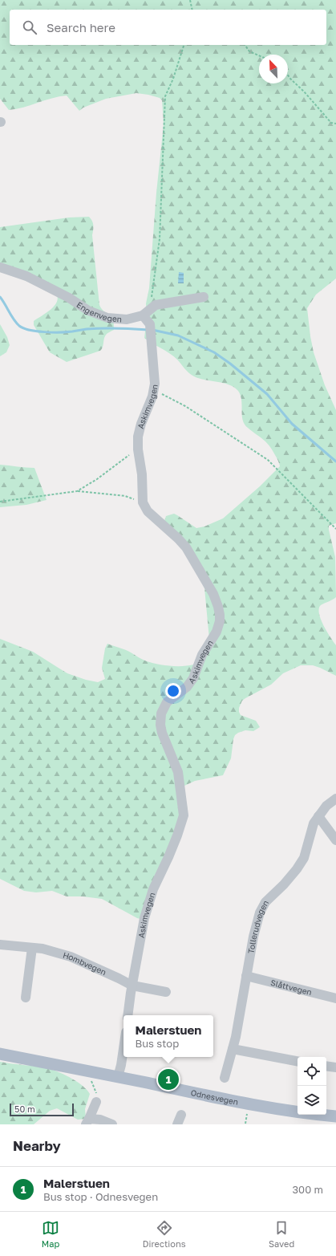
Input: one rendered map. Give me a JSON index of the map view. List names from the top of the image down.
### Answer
{
  "streets": {
    "main road": ["Odnesvegen"],
    "street": [
      "Engenvegen",
      "Askimvegen",
      "Tollerudvegen",
      "Hombvegen",
      "Slåttvegen"
    ]
  },
  "crossings": [
    ["Engenvegen", "Askimvegen"],
    ["Askimvegen", "Hombvegen"],
    ["Tollerudvegen", "Slåttvegen"]
  ],
  "scale_bar": "50 m",
  "north": "top left",
  "page": {
    "search": "Search here",
    "popup": ["Malerstuen", "Bus stop"],
    "pins": "1",
    "scale": "50 m",
    "heading": "Nearby",
    "list": [
      {
        "mark": "1",
        "name": "Malerstuen",
        "note": "Bus stop · Odnesvegen",
        "value": "300 m"
      }
    ],
    "nav": ["Map", "Directions", "Saved"]
  }
}
